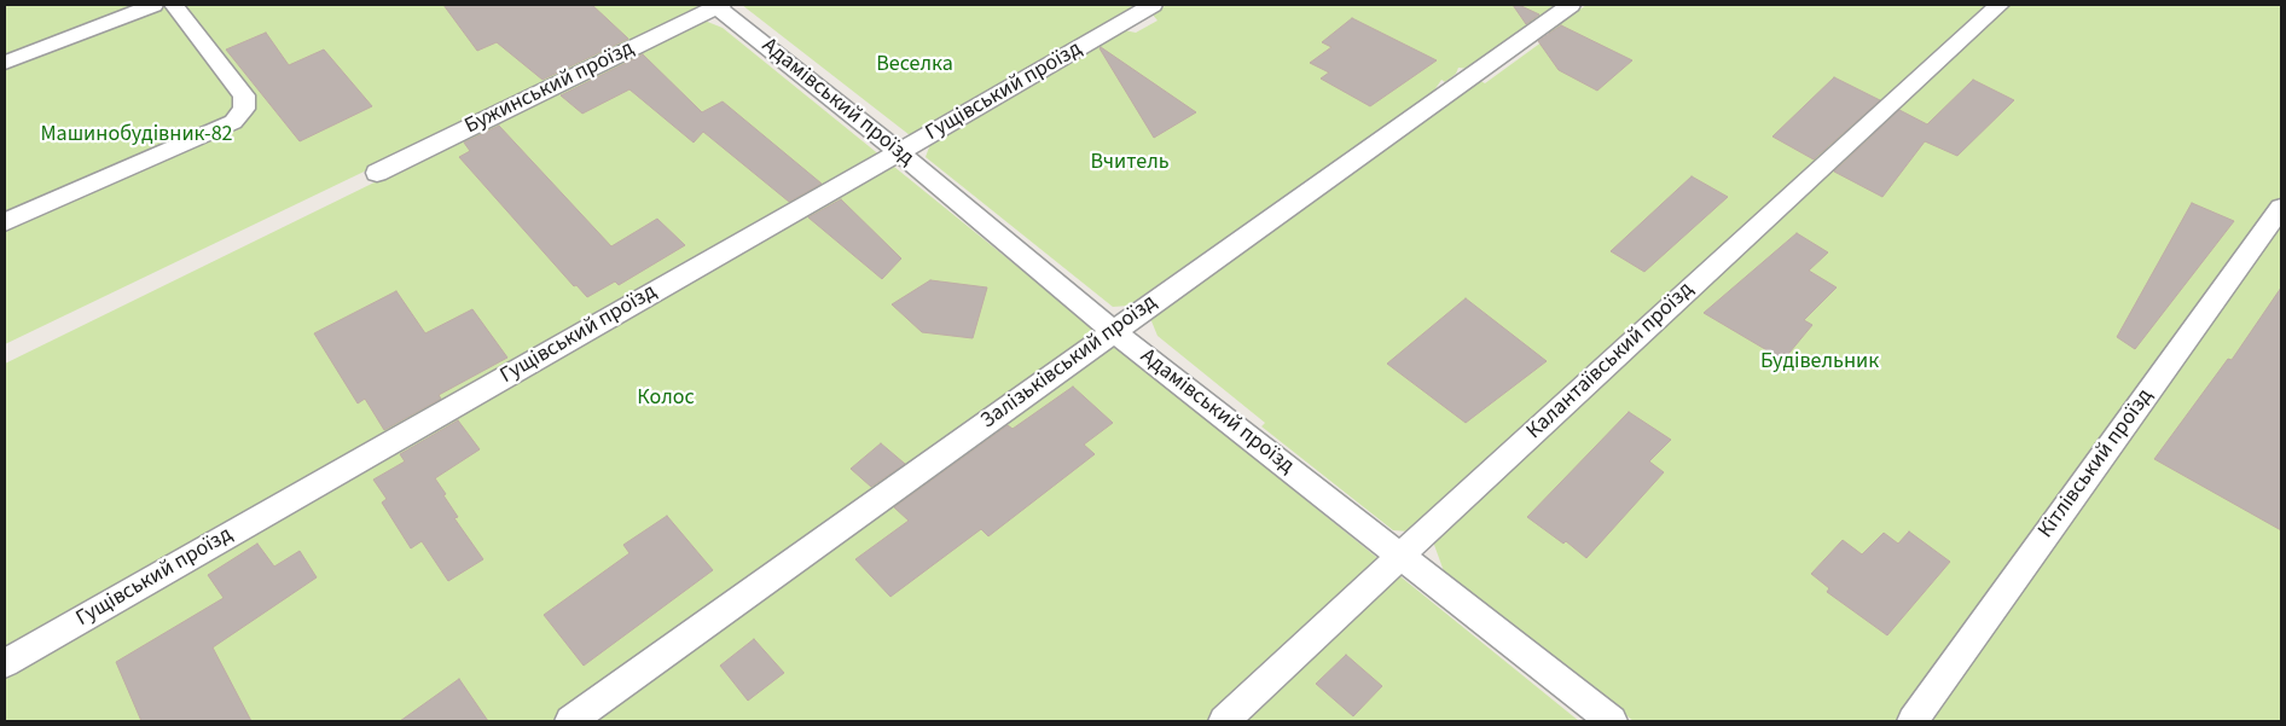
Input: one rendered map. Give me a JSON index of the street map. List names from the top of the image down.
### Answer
{
  "streets": {
    "lane": [
      "Бужинський проїзд",
      "Гущівський проїзд",
      "Адамівський проїзд",
      "Калантаївський проїзд",
      "Залізьківський проїзд",
      "Кітлівський проїзд"
    ]
  },
  "crossings": [
    ["Бужинський проїзд", "Адамівський проїзд"],
    ["Гущівський проїзд", "Адамівський проїзд"],
    ["Адамівський проїзд", "Калантаївський проїзд"],
    ["Адамівський проїзд", "Залізьківський проїзд"]
  ],
  "parks": [
    "Веселка",
    "Машинобудівник-82",
    "Вчитель",
    "Будівельник",
    "Колос"
  ]
}
